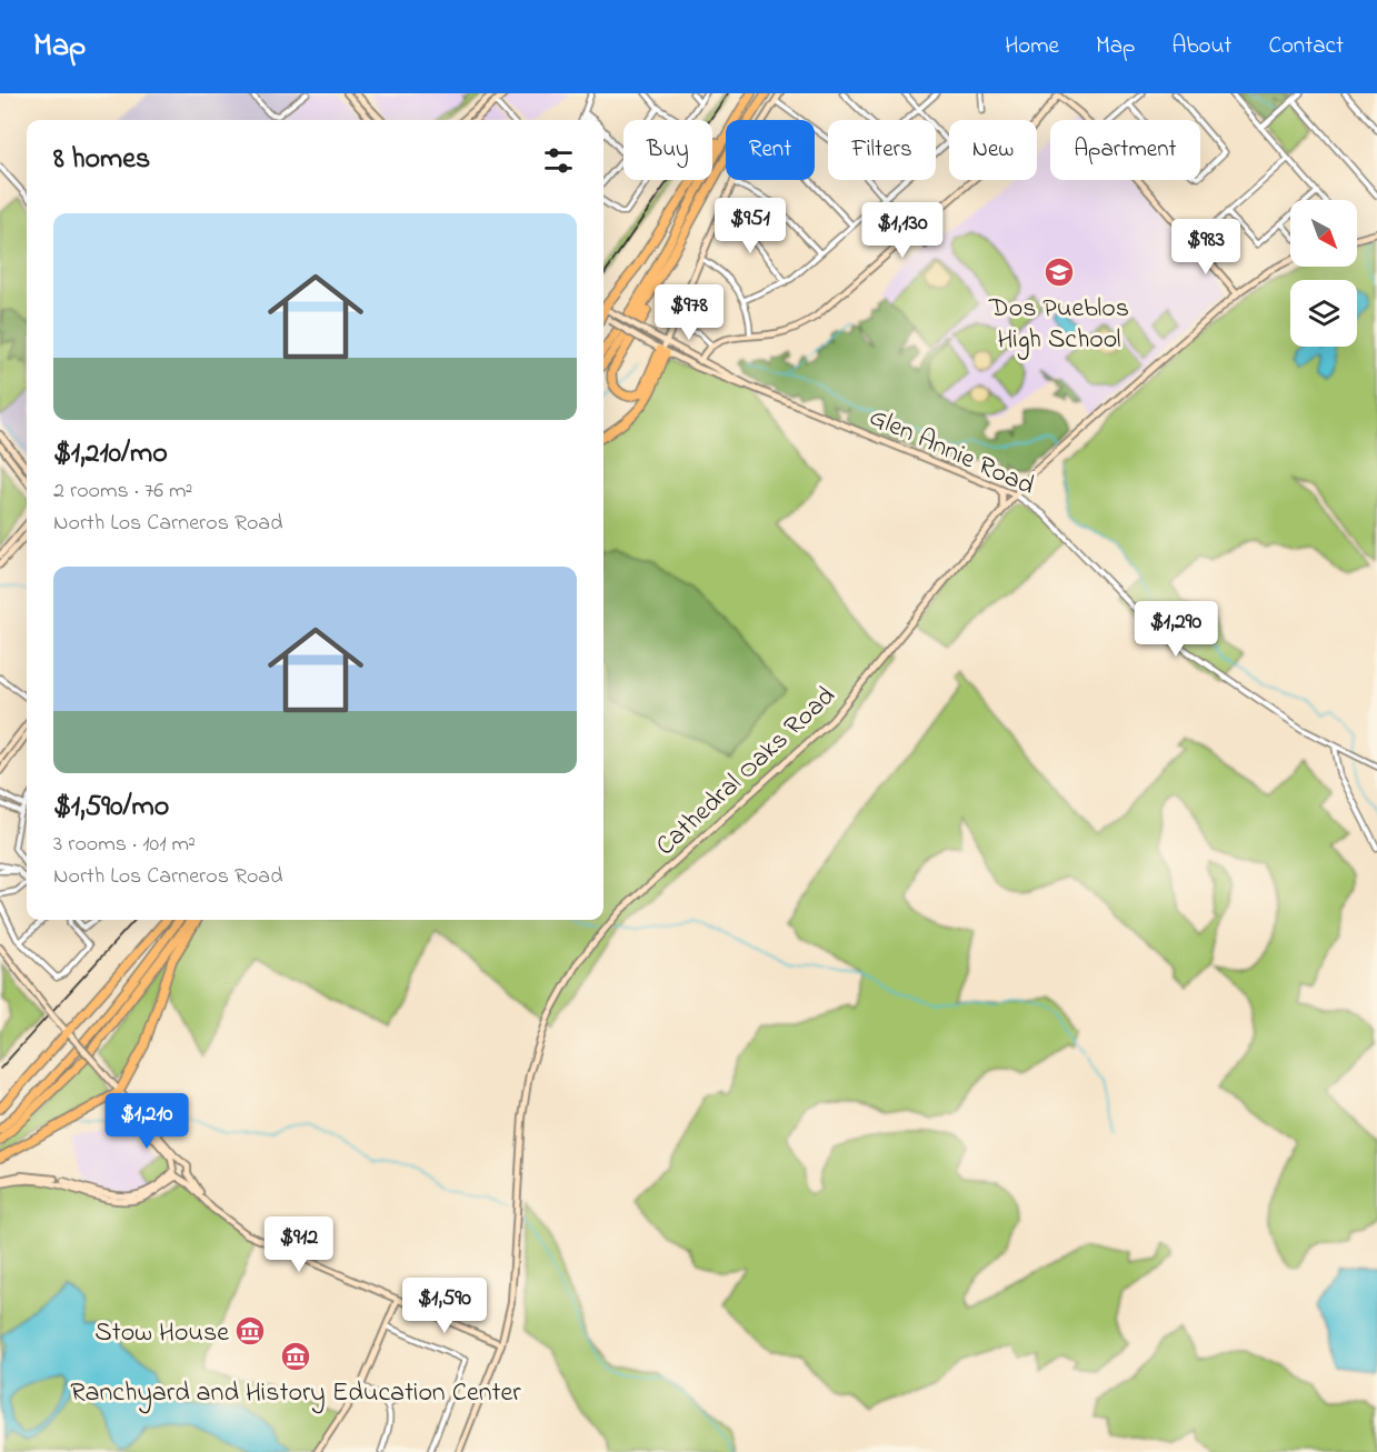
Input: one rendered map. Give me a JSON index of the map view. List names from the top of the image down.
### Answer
{
  "streets": {
    "main road": ["Glen Annie Road", "Cathedral Oaks Road"]
  },
  "crossings": [
    ["Glen Annie Road", "Cathedral Oaks Road"]
  ],
  "places": {
    "school or university": ["Dos Pueblos High School"],
    "museum": ["Stow House", "Ranchyard and History Education Center"]
  },
  "north": "bottom right",
  "page": {
    "header": "Map",
    "nav": [
      "Home",
      "Map",
      "About",
      "Contact"
    ],
    "chip": [
      "Buy",
      "Rent",
      "Filters",
      "New",
      "Apartment"
    ],
    "heading": "8 homes",
    "price": [
      "$951",
      "$1,130",
      "$983",
      "$978",
      "$1,290",
      "$1,210",
      "$912",
      "$1,590"
    ],
    "list": [
      {
        "name": "$1,210/mo",
        "note": "2 rooms · 76 m² · North Los Carneros Road"
      },
      {
        "name": "$1,590/mo",
        "note": "3 rooms · 101 m² · North Los Carneros Road"
      }
    ]
  }
}
